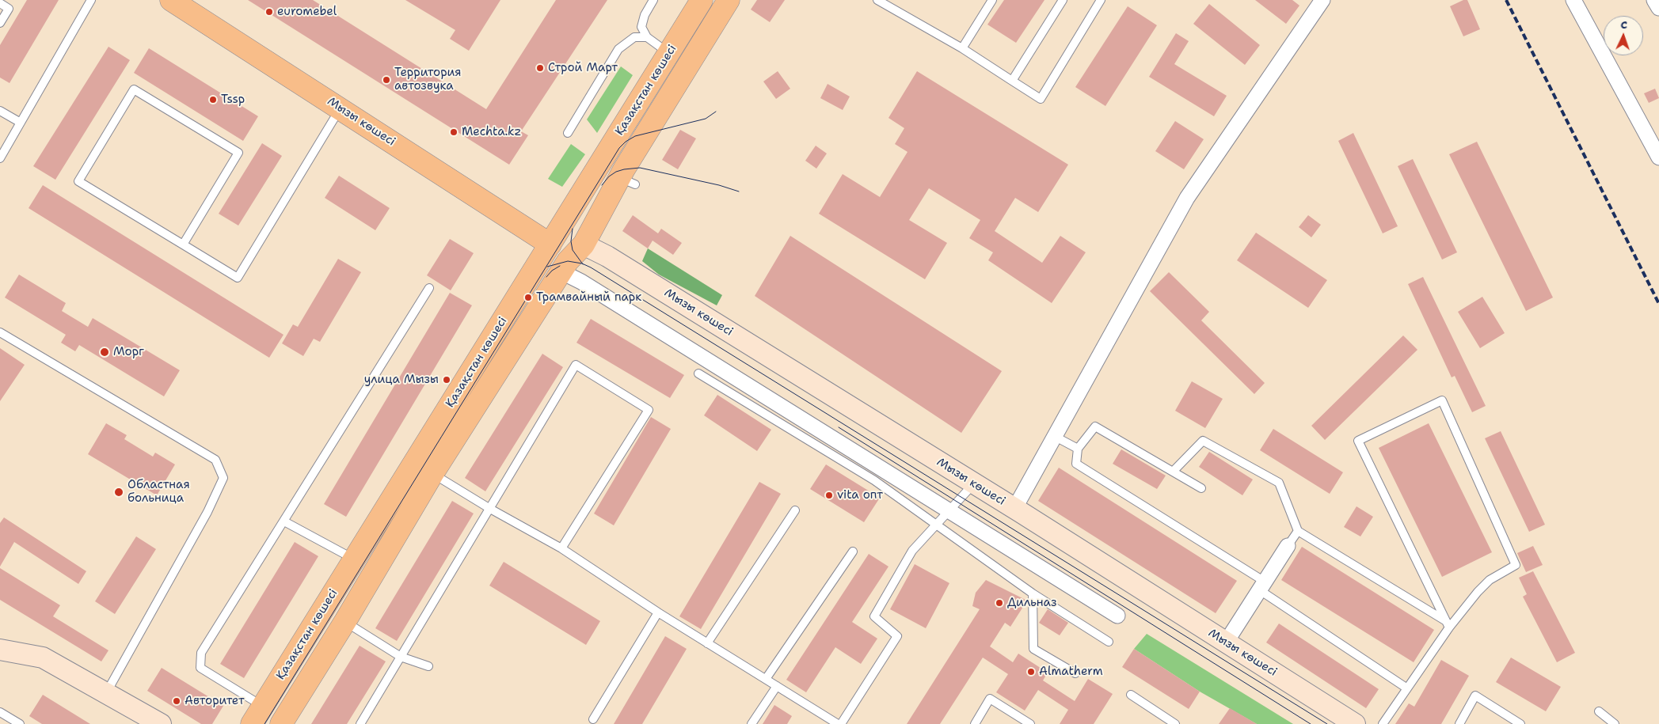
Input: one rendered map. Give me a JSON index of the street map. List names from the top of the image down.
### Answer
{
  "streets": {
    "main road": ["Қазақстан көшесі", "Мызы көшесі"]
  },
  "crossings": [
    ["Қазақстан көшесі", "Мызы көшесі"]
  ],
  "places": [
    "euromebel",
    "Строй Март",
    "Территория автозвука",
    "Tssp",
    "Mechta.kz",
    "Трамвайный парк",
    "Морг",
    "улица Мызы",
    "Областная больница",
    "vita опт",
    "Дильназ",
    "Almatherm",
    "Авторитет"
  ],
  "north": "top"
}
